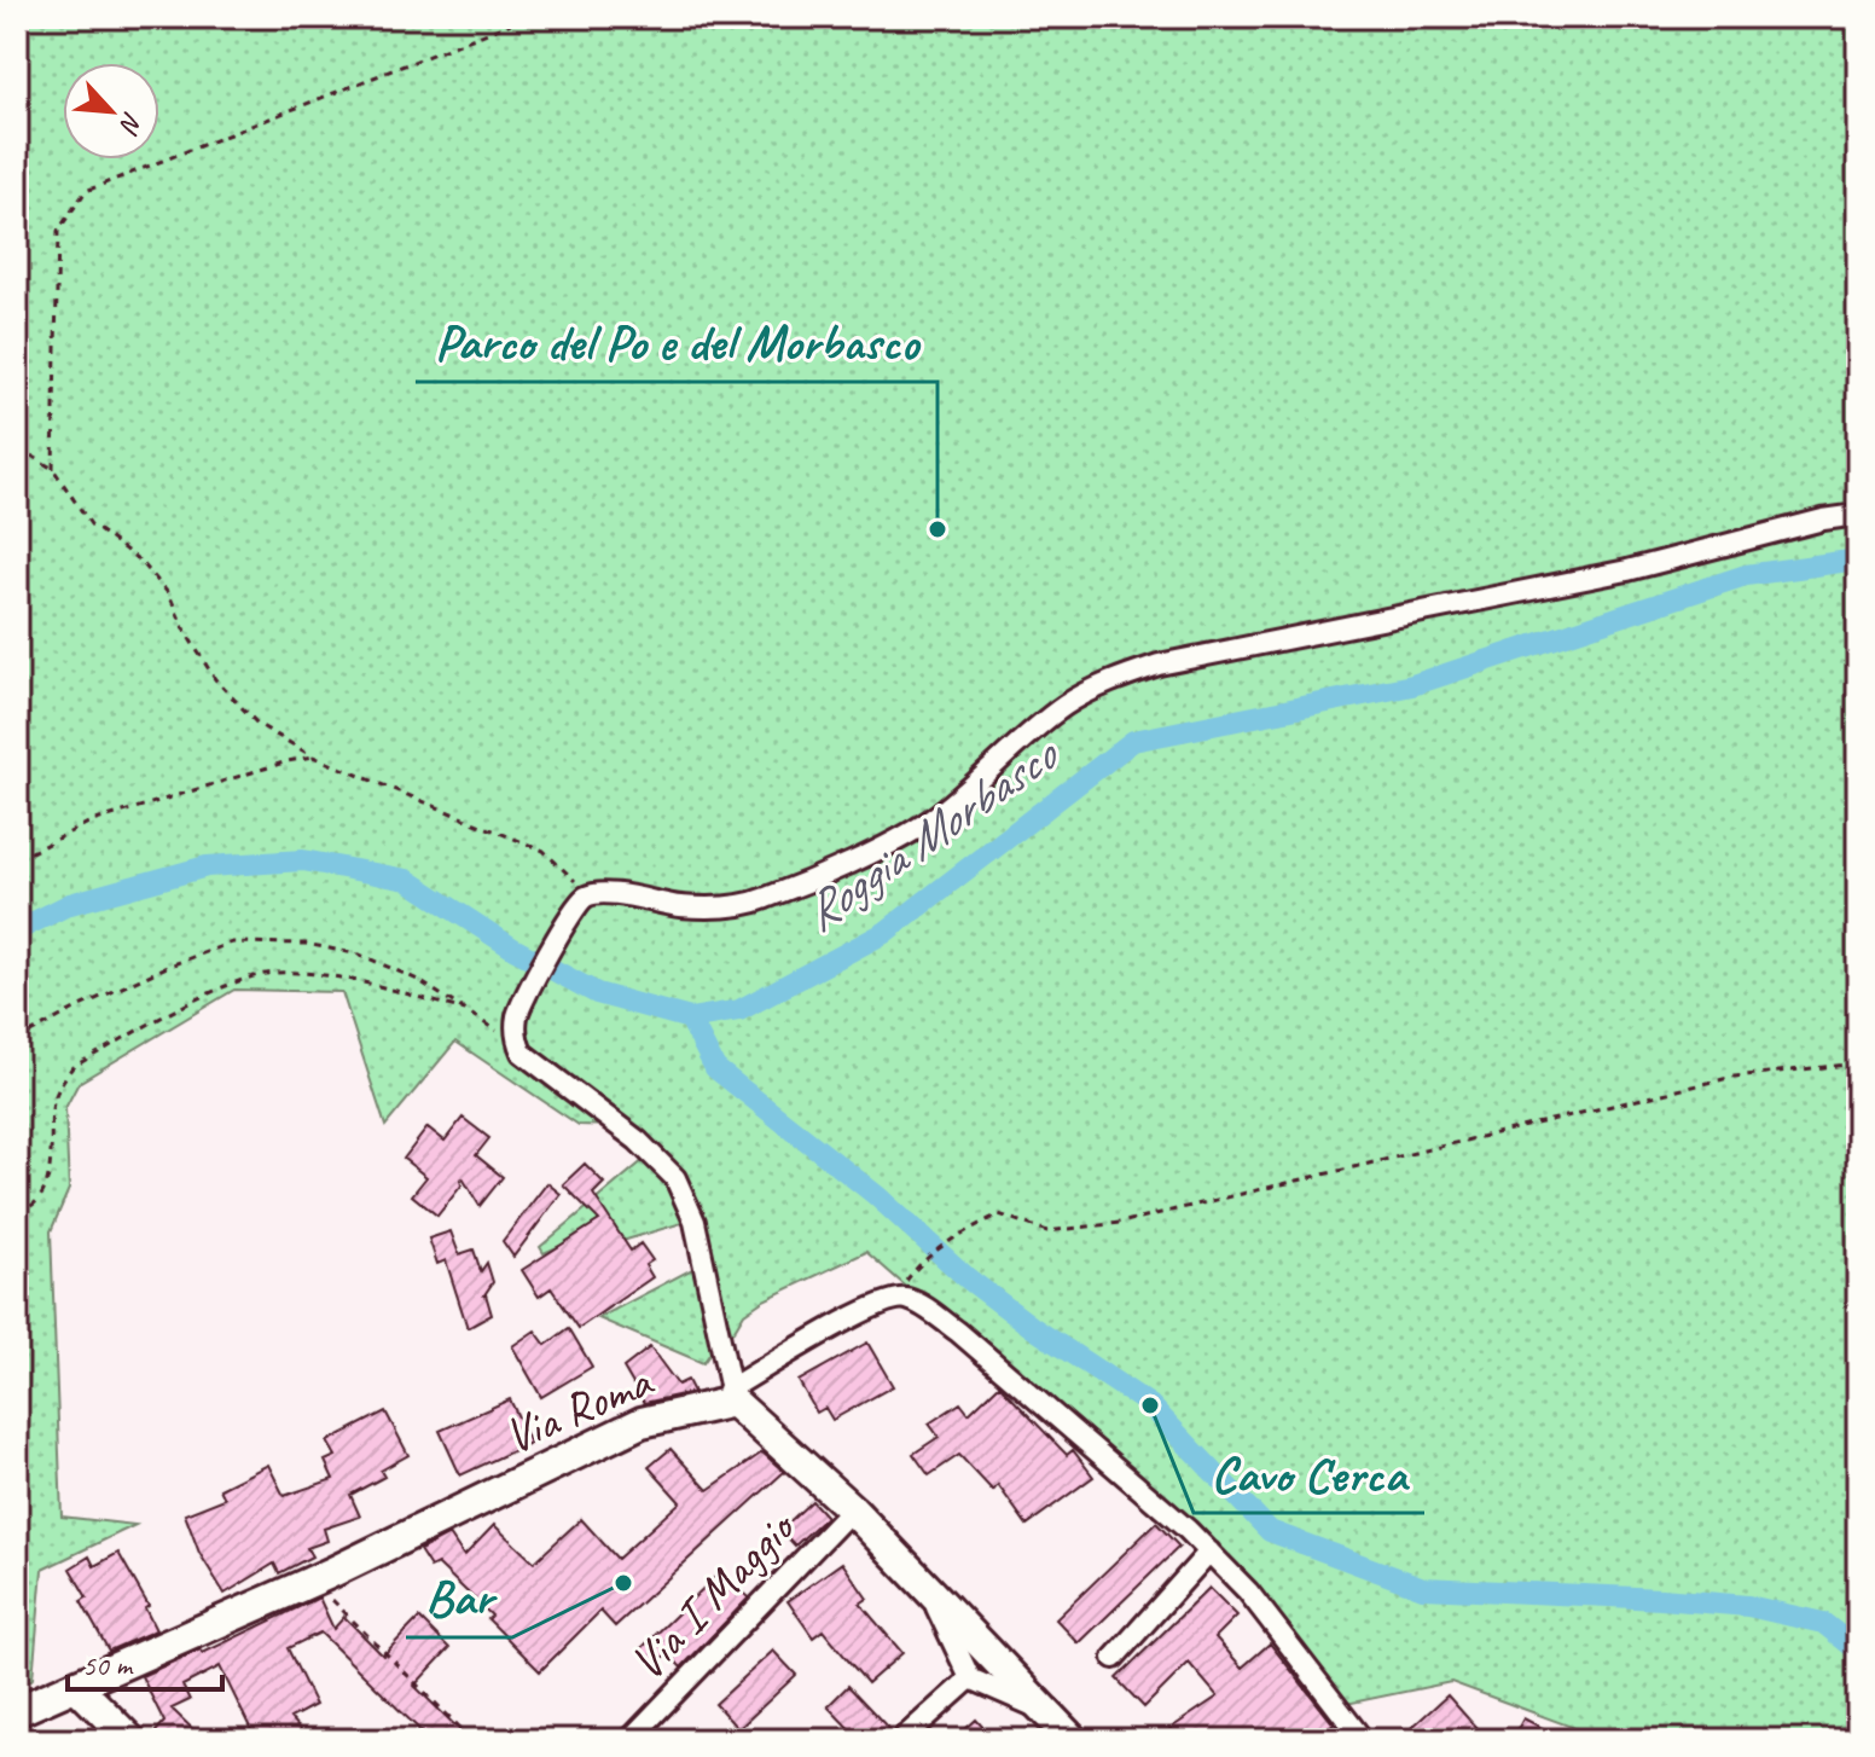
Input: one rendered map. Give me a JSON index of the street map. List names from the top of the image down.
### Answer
{
  "streets": {
    "street": ["Via Roma", "Via I Maggio"]
  },
  "water": ["Roggia Morbasco"],
  "places": ["Parco del Po e del Morbasco", "Cavo Cerca", "Bar"],
  "scale_bar": "50 m",
  "north": "bottom right"
}
